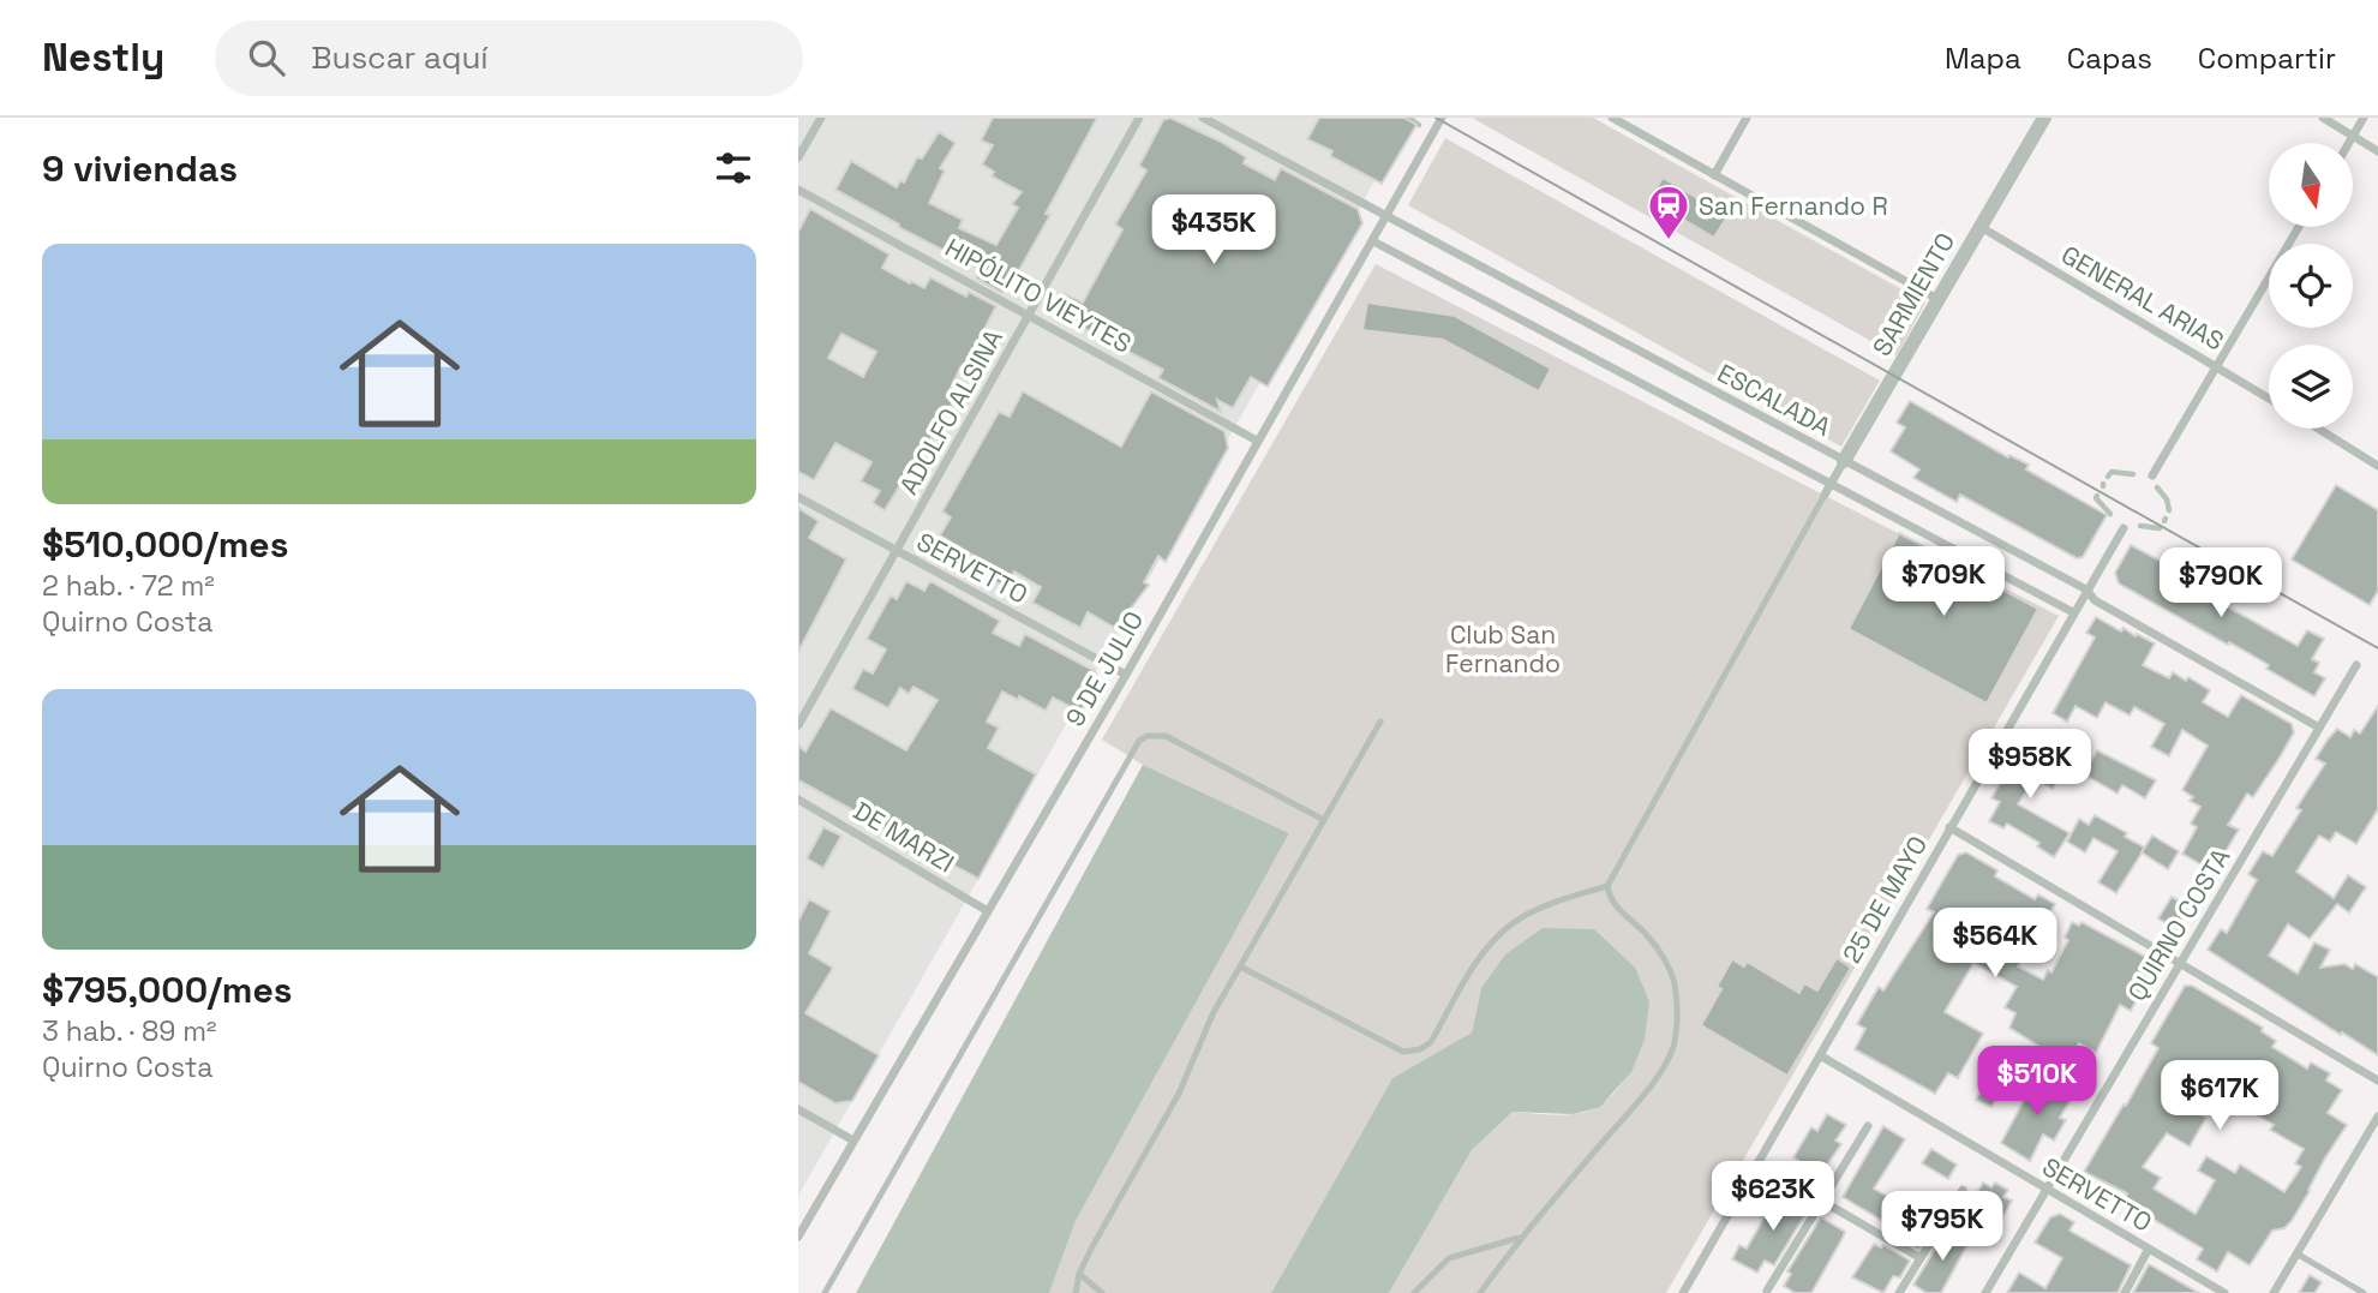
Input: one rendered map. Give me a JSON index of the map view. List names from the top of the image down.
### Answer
{
  "streets": {
    "street": [
      "SARMIENTO",
      "HIPÓLITO VIEYTES",
      "GENERAL ARIAS",
      "ESCALADA",
      "ADOLFO ALSINA",
      "SERVETTO",
      "9 DE JULIO",
      "DE MARZI",
      "25 DE MAYO",
      "QUIRNO COSTA"
    ]
  },
  "crossings": [
    ["SARMIENTO", "GENERAL ARIAS"],
    ["SARMIENTO", "ESCALADA"],
    ["HIPÓLITO VIEYTES", "ADOLFO ALSINA"],
    ["HIPÓLITO VIEYTES", "9 DE JULIO"],
    ["ESCALADA", "9 DE JULIO"],
    ["ESCALADA", "25 DE MAYO"],
    ["ESCALADA", "QUIRNO COSTA"],
    ["ADOLFO ALSINA", "SERVETTO"],
    ["SERVETTO", "9 DE JULIO"],
    ["SERVETTO", "25 DE MAYO"],
    ["SERVETTO", "QUIRNO COSTA"],
    ["9 DE JULIO", "DE MARZI"]
  ],
  "parks": ["Club San Fernando"],
  "places": {
    "station": ["San Fernando R"]
  },
  "north": "bottom",
  "page": {
    "header": "Nestly",
    "search": "Buscar aquí",
    "nav": ["Mapa", "Capas", "Compartir"],
    "heading": "9 viviendas",
    "price": [
      "$435K",
      "$709K",
      "$790K",
      "$958K",
      "$564K",
      "$510K",
      "$617K",
      "$623K",
      "$795K"
    ],
    "list": [
      {
        "name": "$510,000/mes",
        "note": "2 hab. · 72 m² · Quirno Costa"
      },
      {
        "name": "$795,000/mes",
        "note": "3 hab. · 89 m² · Quirno Costa"
      }
    ]
  }
}
